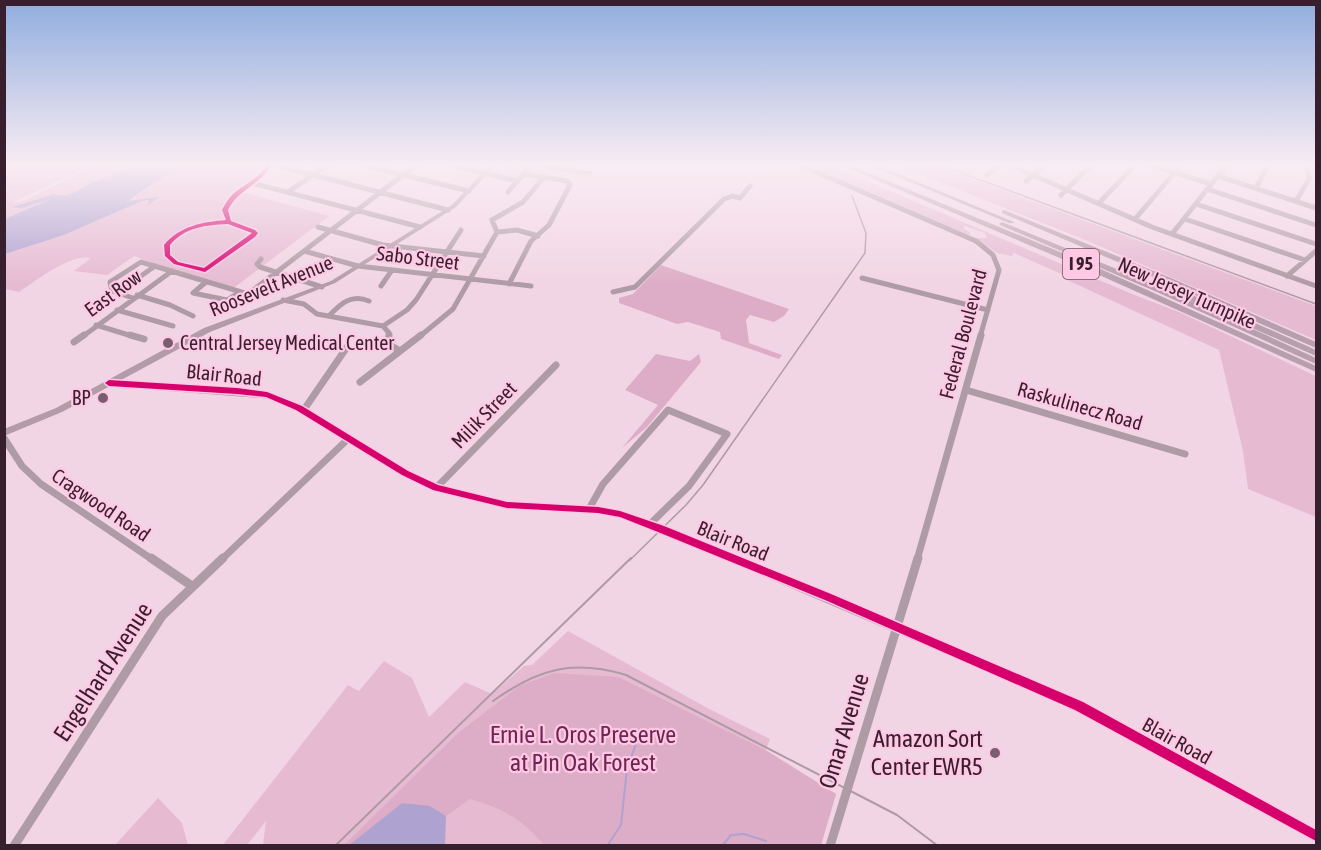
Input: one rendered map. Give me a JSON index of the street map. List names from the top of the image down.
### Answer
{
  "streets": {
    "highway": ["I 95", "New Jersey Turnpike"],
    "main road": ["Roosevelt Avenue"],
    "street": [
      "Sabo Street",
      "East Row",
      "Federal Boulevard",
      "Blair Road",
      "Raskulinecz Road",
      "Milik Street",
      "Cragwood Road",
      "Engelhard Avenue",
      "Omar Avenue"
    ]
  },
  "crossings": [
    ["Sabo Street", "Roosevelt Avenue"],
    ["Roosevelt Avenue", "Blair Road"],
    ["Federal Boulevard", "Blair Road"],
    ["Federal Boulevard", "Raskulinecz Road"],
    ["Federal Boulevard", "Omar Avenue"],
    ["Blair Road", "Milik Street"],
    ["Blair Road", "Engelhard Avenue"],
    ["Blair Road", "Omar Avenue"],
    ["Cragwood Road", "Engelhard Avenue"]
  ],
  "parks": ["Ernie L. Oros Preserve at Pin Oak Forest"],
  "places": ["Central Jersey Medical Center", "BP", "Amazon Sort Center EWR5"]
}
